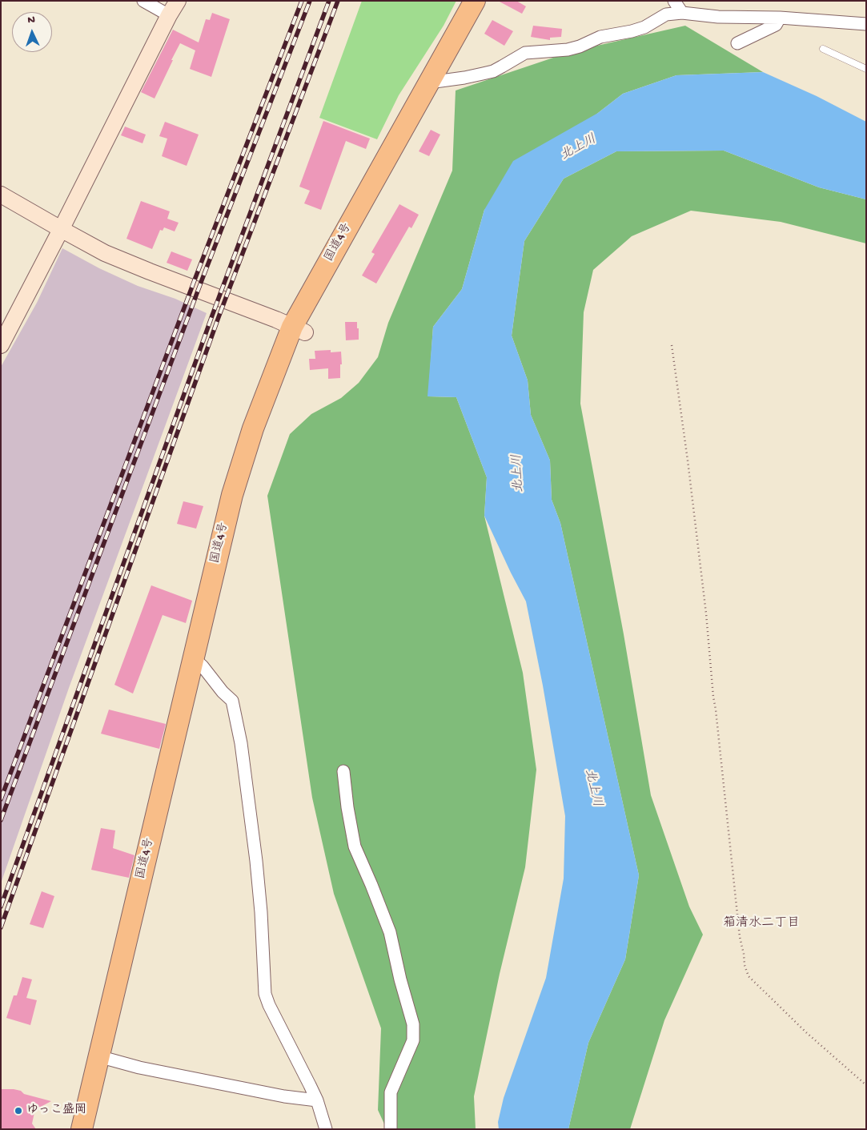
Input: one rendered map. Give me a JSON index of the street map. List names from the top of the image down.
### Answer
{
  "streets": {
    "highway": ["国道4号"]
  },
  "districts": ["箱清水二丁目"],
  "water": ["北上川"],
  "places": ["ゆっこ盛岡"],
  "north": "top"
}
